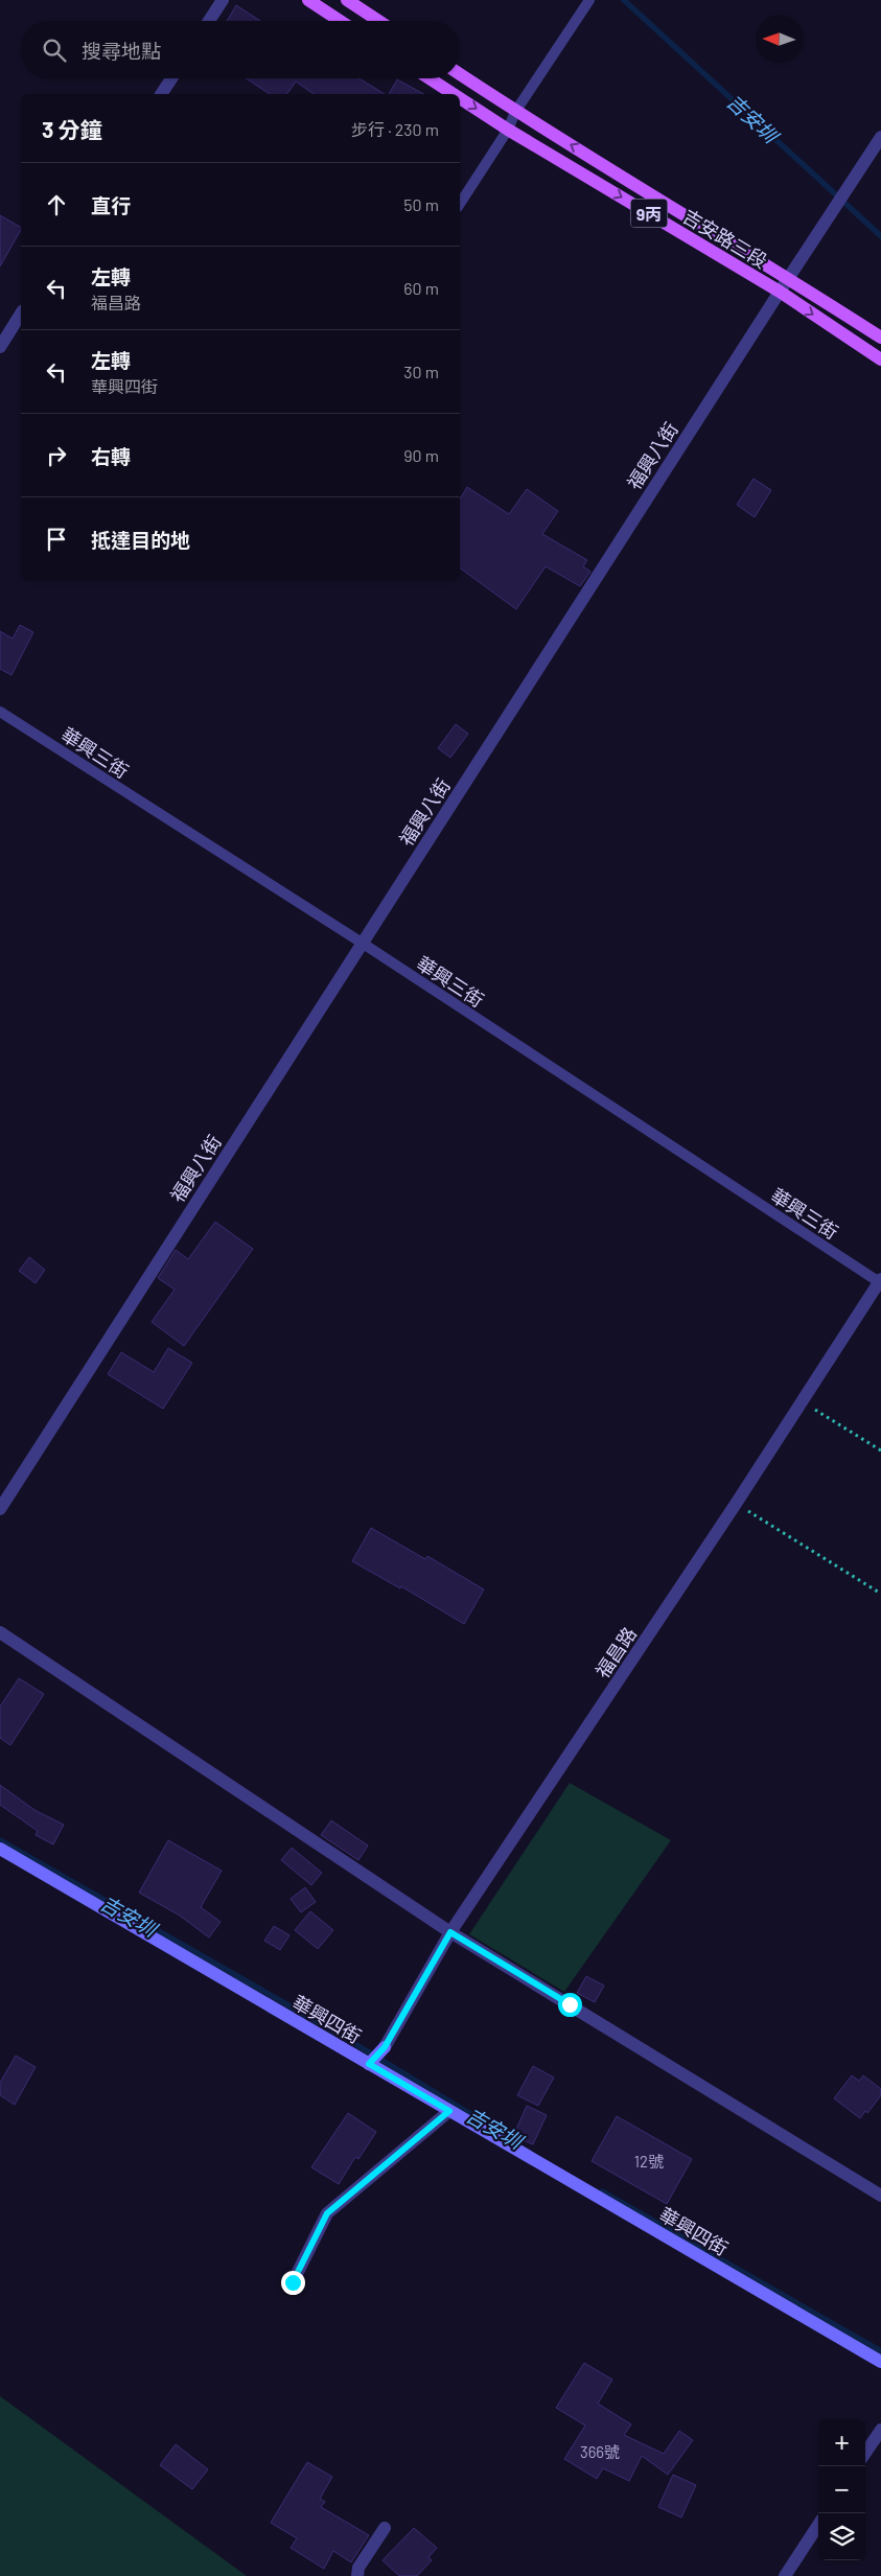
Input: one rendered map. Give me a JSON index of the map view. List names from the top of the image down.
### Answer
{
  "streets": {
    "main road": ["9丙", "吉安路三段"],
    "street": ["福興八街", "福昌路", "華興四街"],
    "lane": ["華興三街"]
  },
  "crossings": [
    ["吉安路三段", "福興八街"],
    ["福興八街", "華興三街"],
    ["華興三街", "福昌路"],
    ["福昌路", "華興四街"]
  ],
  "water": ["吉安圳"],
  "house_numbers": ["12號", "366號"],
  "north": "left",
  "page": {
    "search": "搜尋地點",
    "heading": ["3 分鐘", "步行 · 230 m"],
    "list": [
      ["直行", "50 m"],
      ["左轉", "福昌路", "60 m"],
      ["左轉", "華興四街", "30 m"],
      ["右轉", "90 m"],
      "抵達目的地"
    ],
    "map_buttons": ["+", "−"]
  }
}
